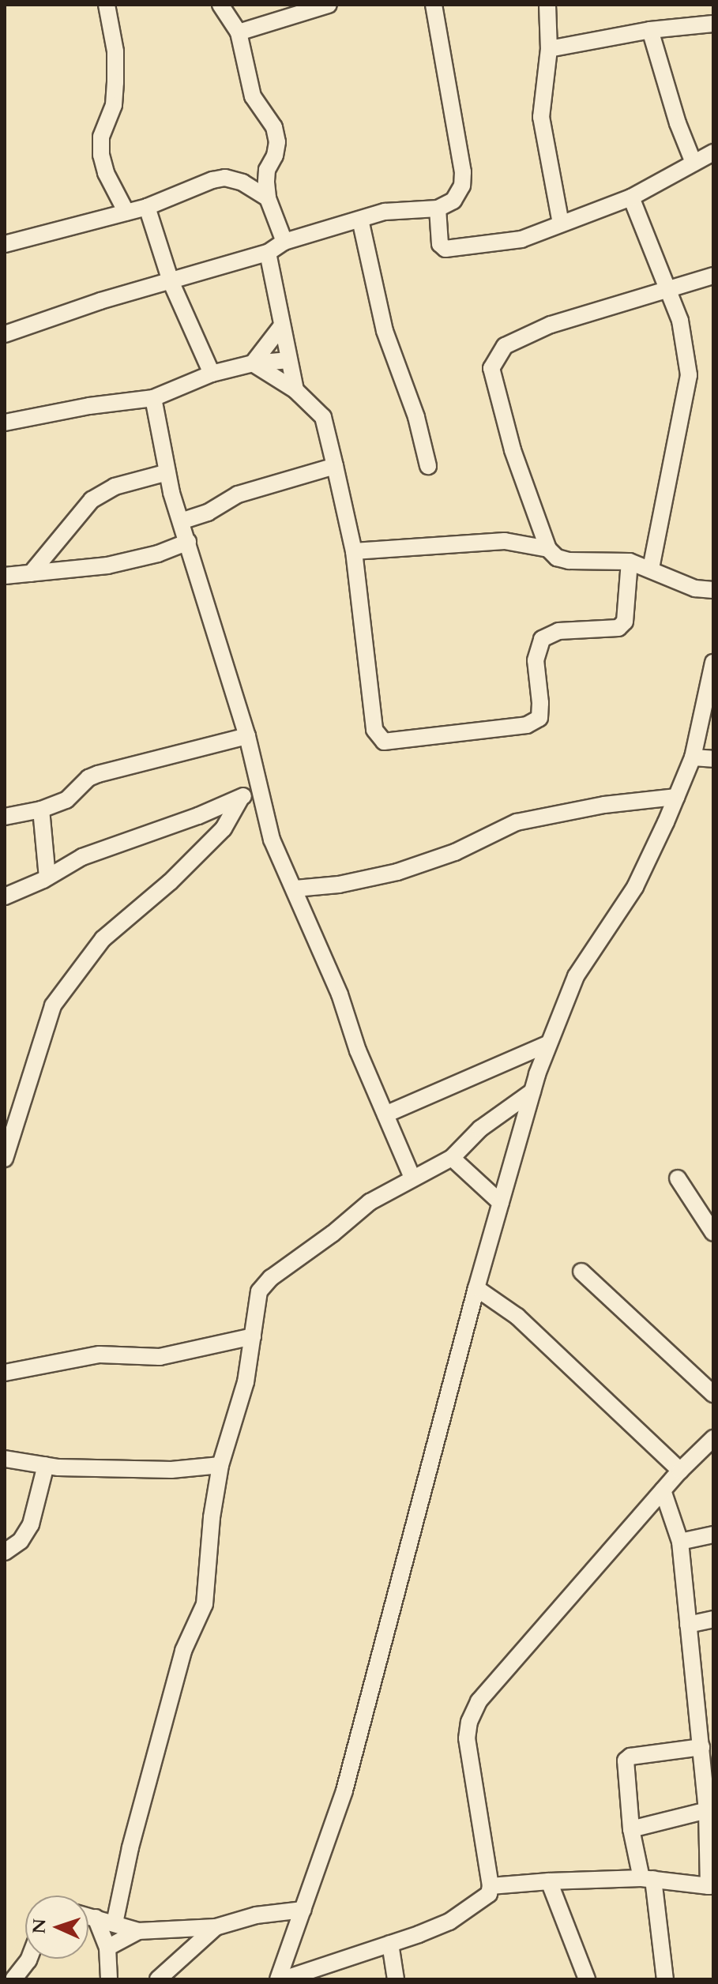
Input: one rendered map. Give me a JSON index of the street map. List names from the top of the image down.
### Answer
{
  "north": "left"
}
